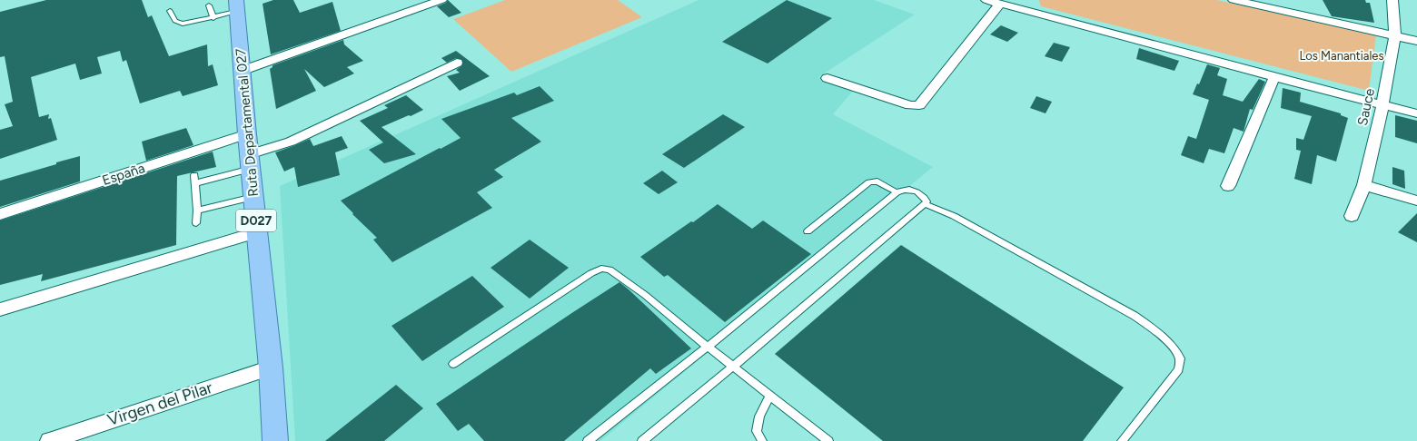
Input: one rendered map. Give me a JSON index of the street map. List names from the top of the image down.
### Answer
{
  "streets": {
    "main road": ["Ruta Departamental 027", "D027"],
    "street": ["Sauce", "España", "Virgen del Pilar"]
  },
  "crossings": [
    ["Ruta Departamental 027", "España"],
    ["Ruta Departamental 027", "Virgen del Pilar"]
  ],
  "parks": ["Los Manantiales"]
}
